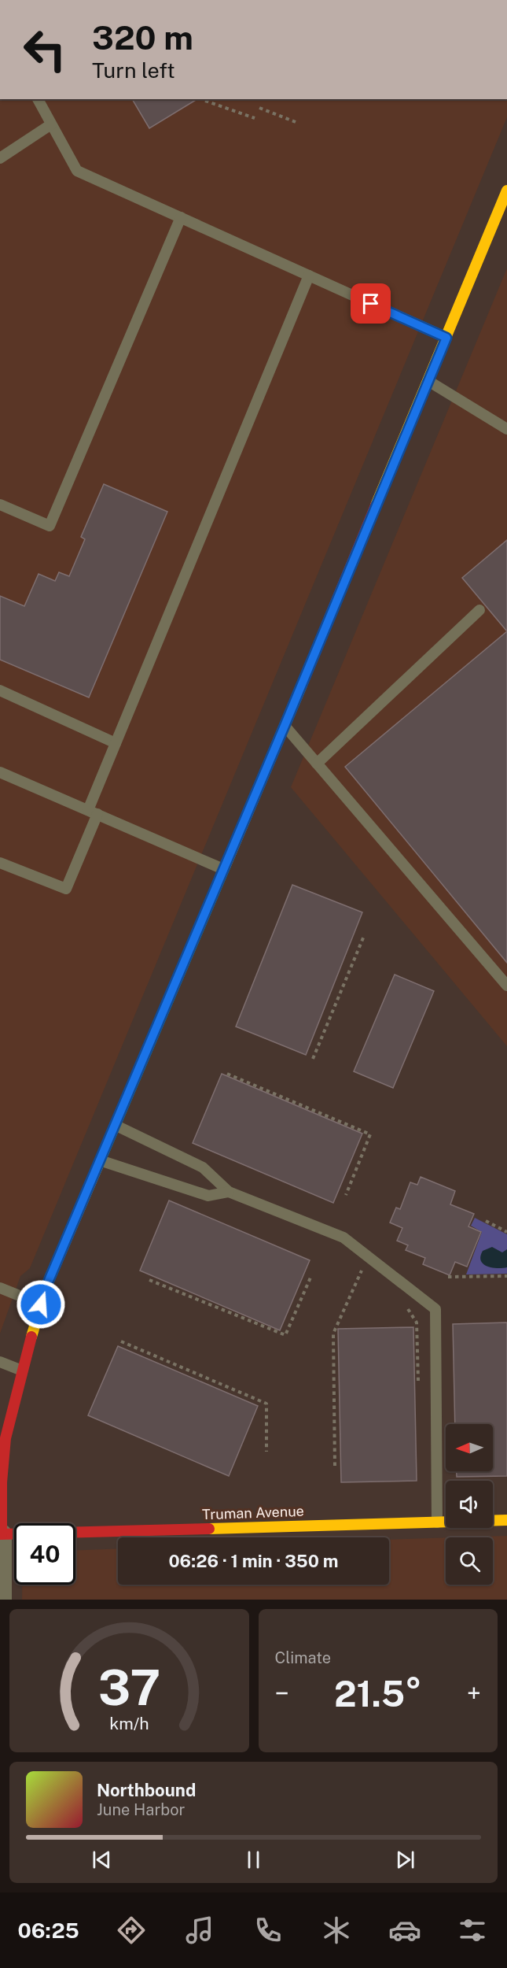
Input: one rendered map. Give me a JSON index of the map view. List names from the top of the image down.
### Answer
{
  "streets": {
    "street": ["Truman Avenue"]
  },
  "north": "left",
  "page": {
    "turn": ["320 m", "Turn left"],
    "limit": "40",
    "trip": "06:26 · 1 min · 350 m",
    "tile": "Climate",
    "heat": ["−", "21.5°", "+"],
    "song": ["Northbound", "June Harbor"],
    "tabs": "06:25",
    "gauge": ["37", "km/h"]
  }
}
